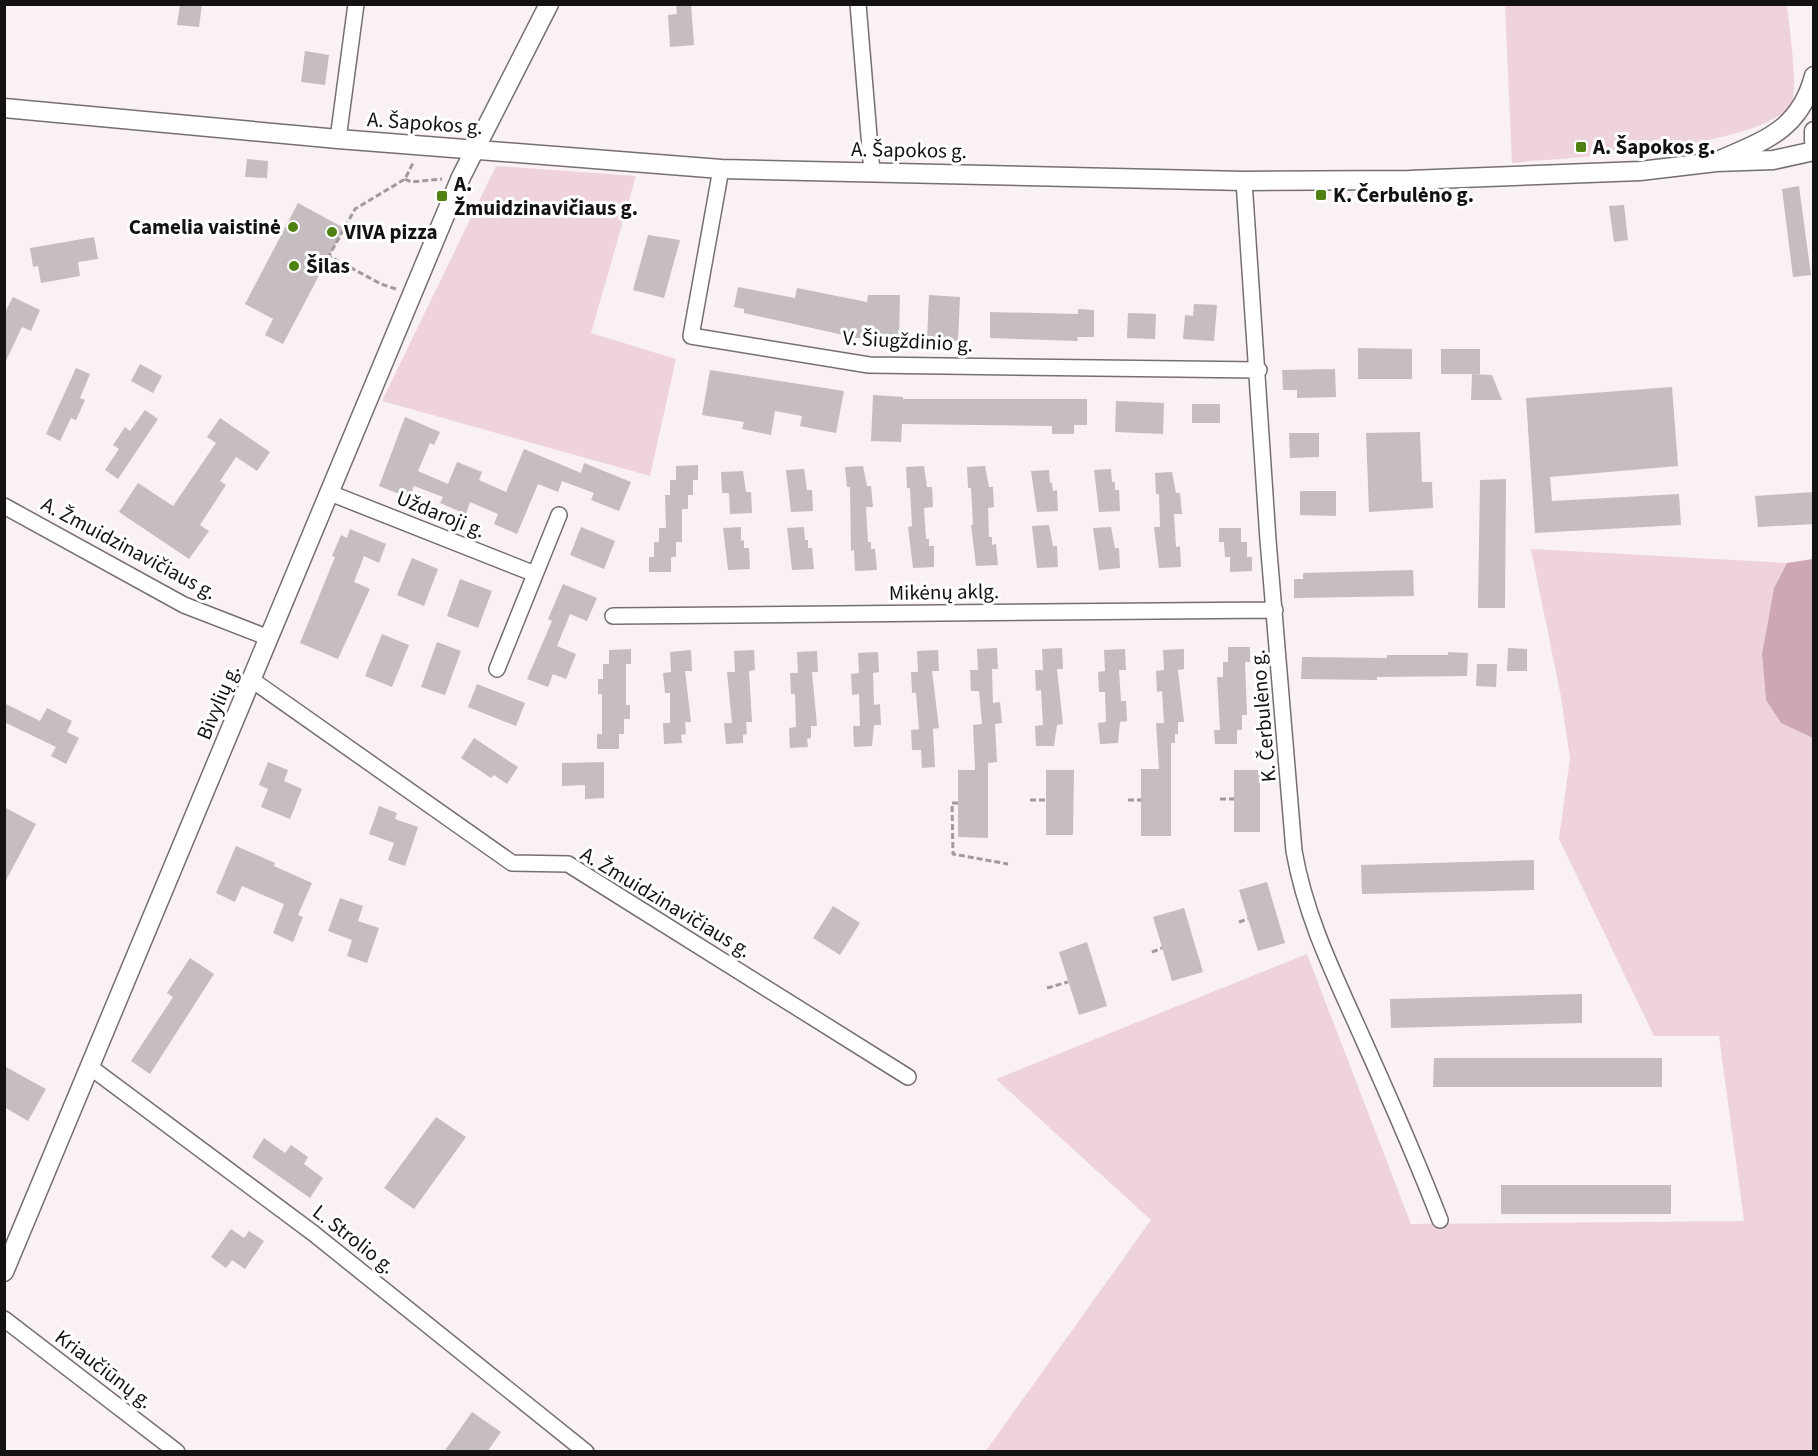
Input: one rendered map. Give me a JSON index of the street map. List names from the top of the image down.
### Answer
{
  "streets": {
    "street": [
      "A. Šapokos g.",
      "V. Šiugždinio g.",
      "Uždaroji g.",
      "A. Žmuidzinavičiaus g.",
      "Mikėnų aklg.",
      "Bivylių g.",
      "K. Čerbulėno g.",
      "L. Strolio g.",
      "Kriaučiūnų g."
    ]
  },
  "crossings": [
    ["A. Šapokos g.", "V. Šiugždinio g."],
    ["A. Šapokos g.", "Bivylių g."],
    ["A. Šapokos g.", "K. Čerbulėno g."],
    ["V. Šiugždinio g.", "K. Čerbulėno g."],
    ["Uždaroji g.", "Bivylių g."],
    ["A. Žmuidzinavičiaus g.", "Bivylių g."],
    ["Mikėnų aklg.", "K. Čerbulėno g."],
    ["Bivylių g.", "L. Strolio g."]
  ],
  "places": {
    "transit": ["A. Šapokos g.", "K. Čerbulėno g.", "A. Žmuidzinavičiaus g."],
    "other": ["Camelia vaistinė", "VIVA pizza", "Šilas"]
  }
}
